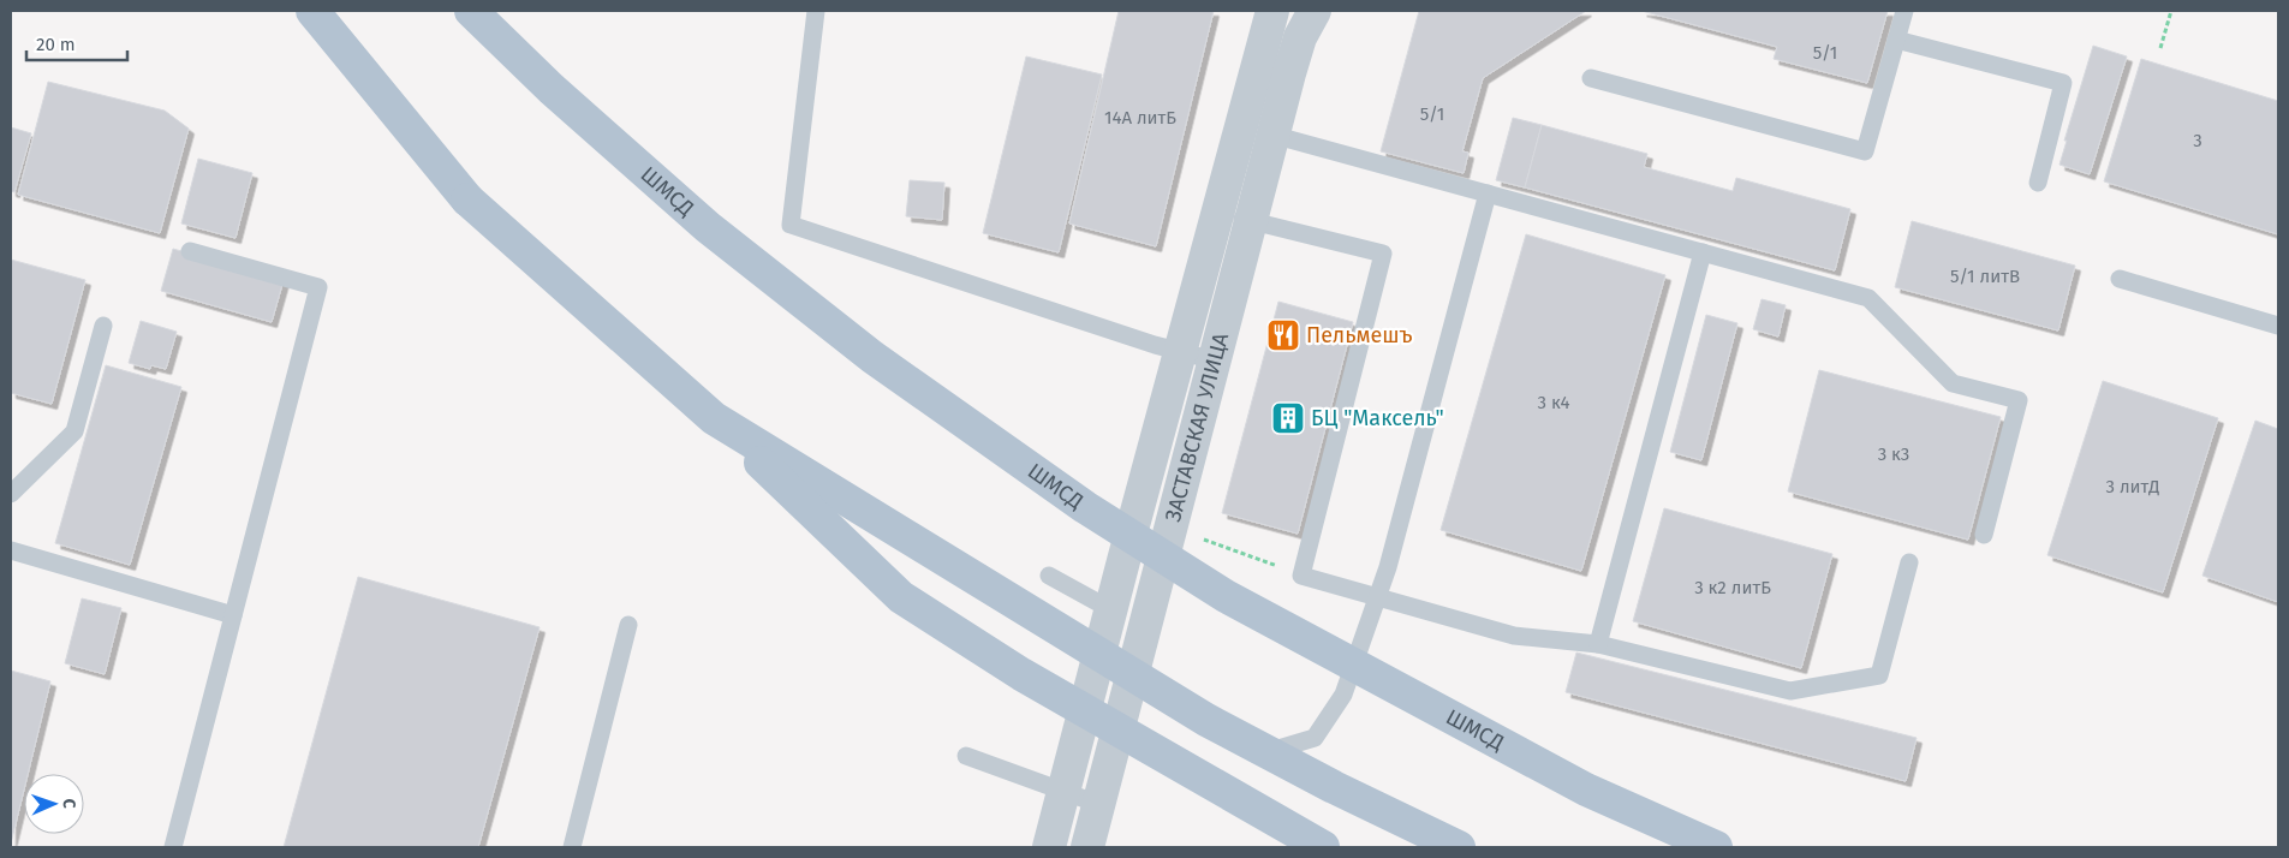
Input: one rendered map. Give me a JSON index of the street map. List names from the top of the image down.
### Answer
{
  "streets": {
    "main road": ["ШМСД"],
    "street": ["ЗАСТАВСКАЯ УЛИЦА"]
  },
  "places": {
    "restaurant": ["Пельмешъ"],
    "building": ["БЦ \"Максель\""]
  },
  "house_numbers": [
    "5/1",
    "5/1",
    "14А литБ",
    "3",
    "5/1 литВ",
    "3 к4",
    "3 к3",
    "3 литД",
    "3 к2 литБ"
  ],
  "scale_bar": "20 m",
  "north": "right"
}
